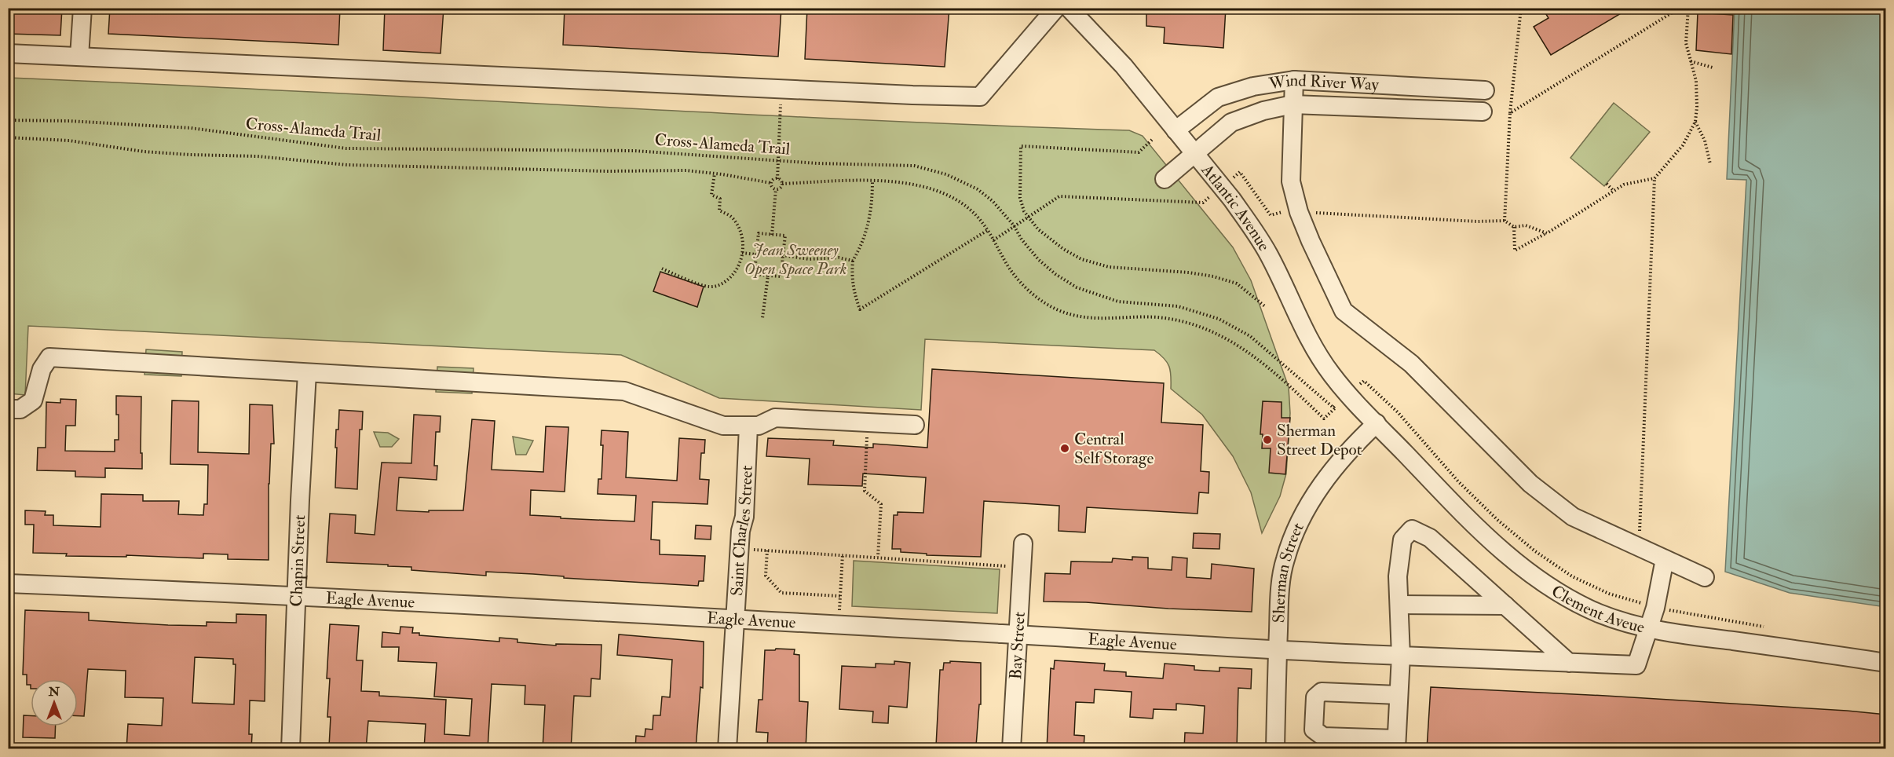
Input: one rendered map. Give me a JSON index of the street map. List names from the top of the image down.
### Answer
{
  "streets": {
    "street": [
      "Wind River Way",
      "Atlantic Avenue",
      "Saint Charles Street",
      "Chapin Street",
      "Sherman Street",
      "Eagle Avenue",
      "Clement Aveue",
      "Bay Street"
    ],
    "path": ["Cross-Alameda Trail"]
  },
  "crossings": [
    ["Wind River Way", "Atlantic Avenue"],
    ["Cross-Alameda Trail", "Atlantic Avenue"],
    ["Atlantic Avenue", "Sherman Street"],
    ["Atlantic Avenue", "Clement Aveue"],
    ["Saint Charles Street", "Eagle Avenue"],
    ["Chapin Street", "Eagle Avenue"],
    ["Sherman Street", "Eagle Avenue"],
    ["Sherman Street", "Clement Aveue"],
    ["Eagle Avenue", "Clement Aveue"],
    ["Eagle Avenue", "Bay Street"]
  ],
  "parks": ["Jean Sweeney Open Space Park"],
  "places": ["Sherman Street Depot", "Central Self Storage"],
  "north": "top"
}
